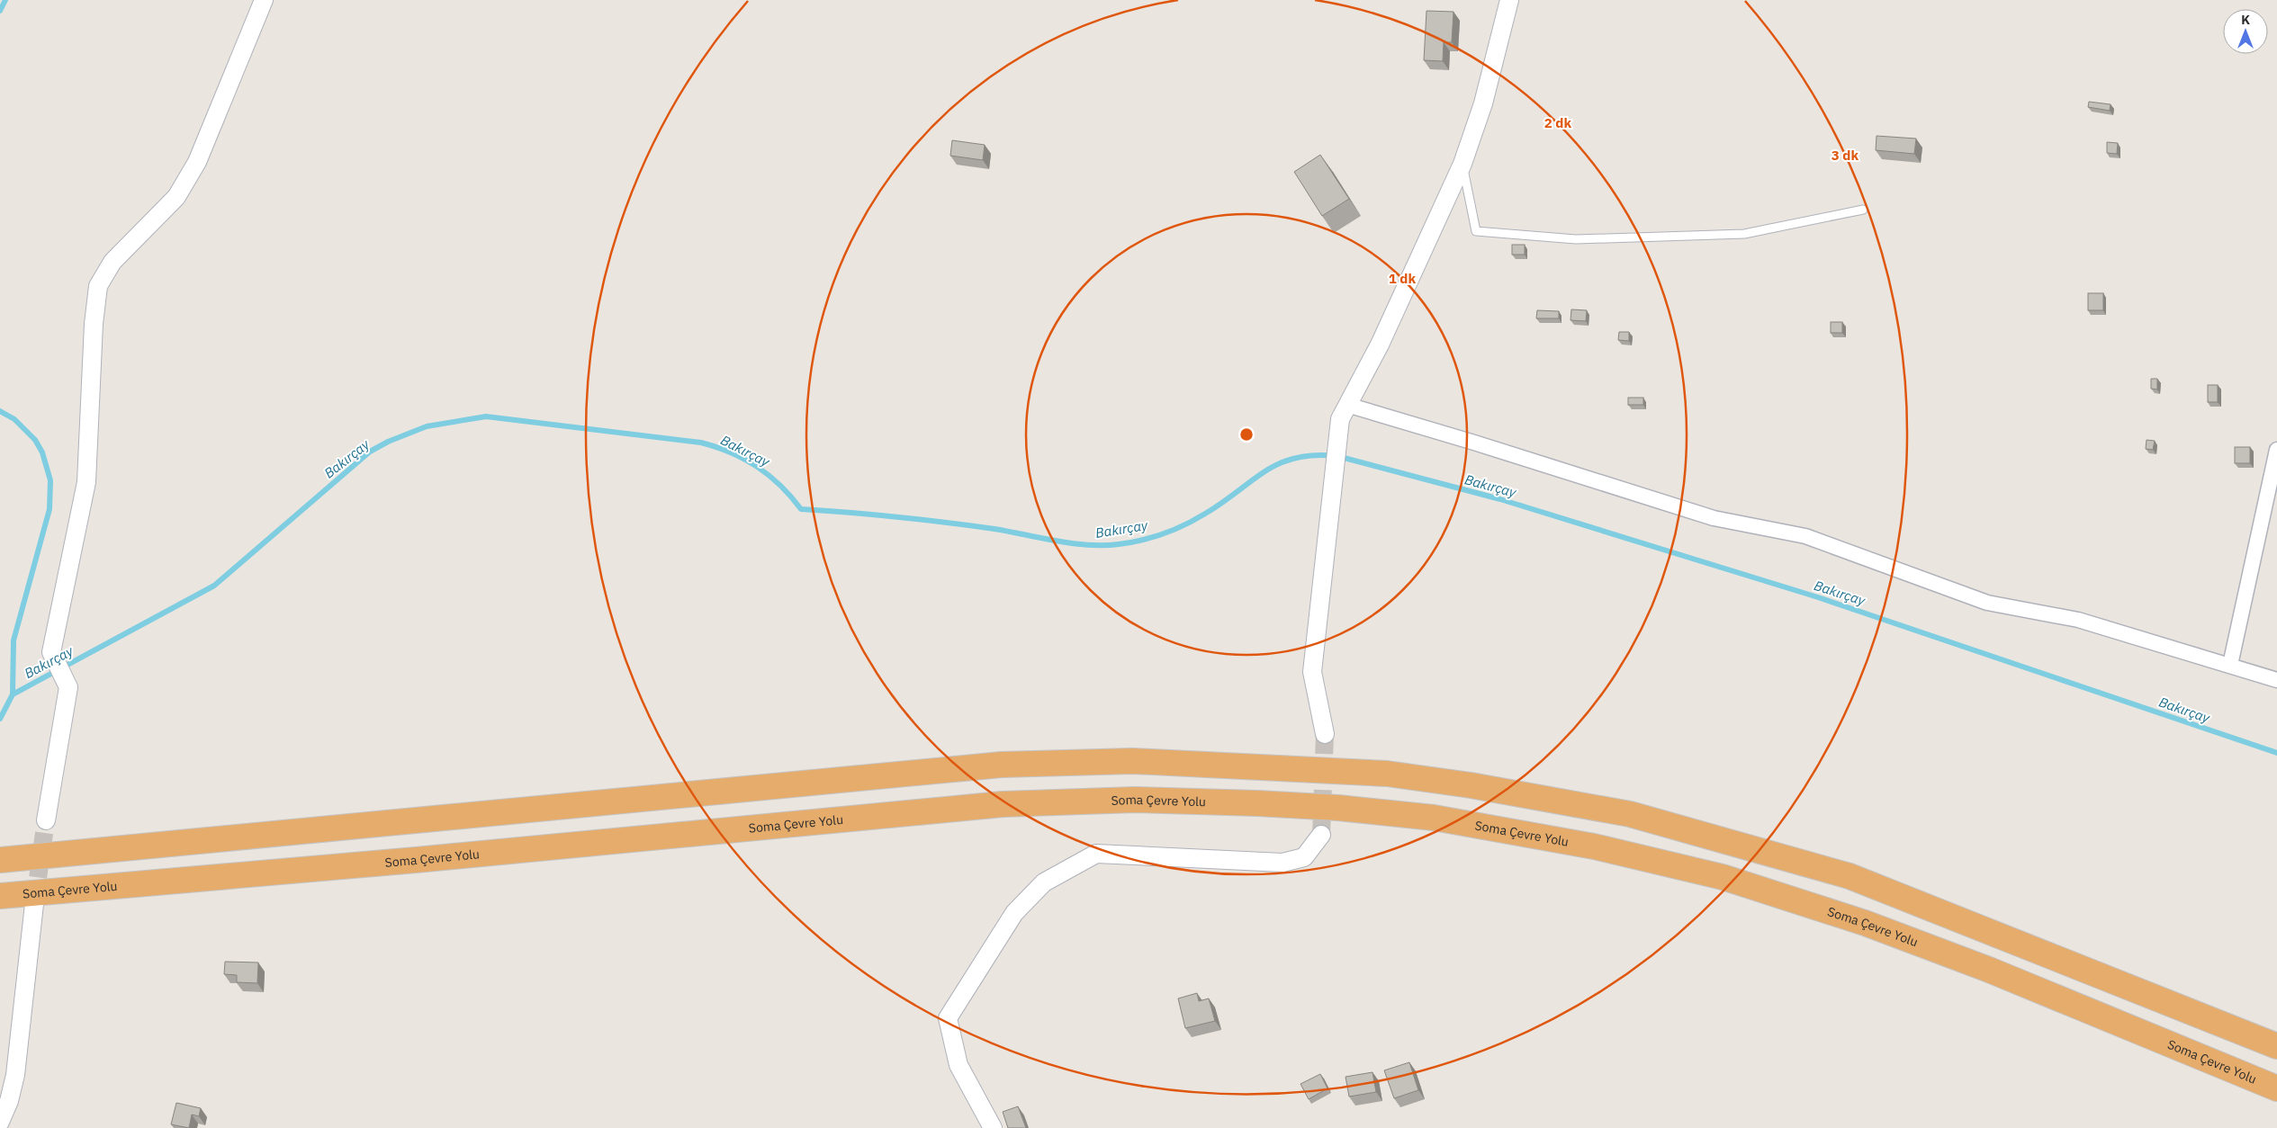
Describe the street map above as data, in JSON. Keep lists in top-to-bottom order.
{
  "streets": {
    "highway": ["Soma Çevre Yolu"]
  },
  "water": ["Bakırçay"],
  "north": "top",
  "rings": ["2 dk", "3 dk", "1 dk"]
}
